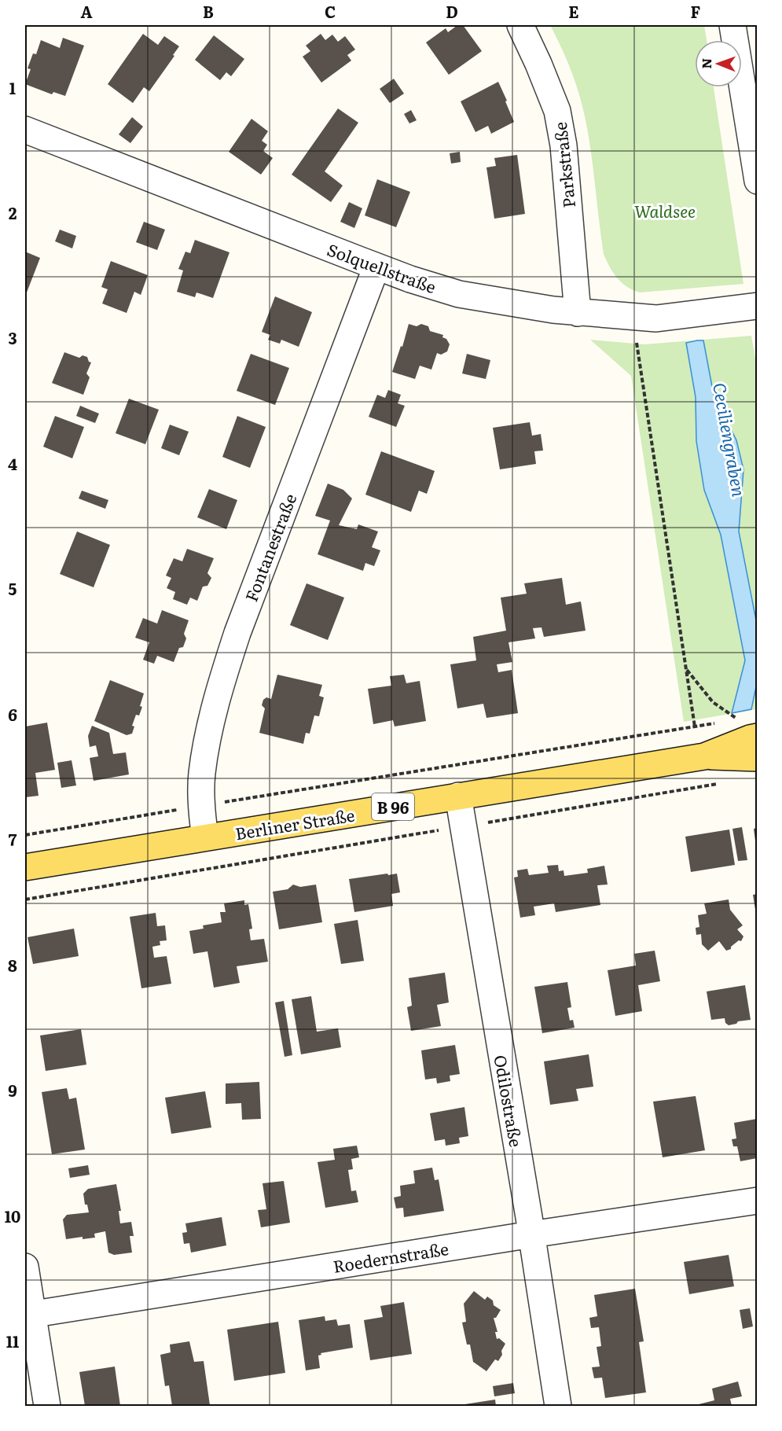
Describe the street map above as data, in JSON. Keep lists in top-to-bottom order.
{
  "streets": {
    "main road": ["B 96", "Berliner Straße"],
    "street": [
      "Parkstraße",
      "Solquellstraße",
      "Fontanestraße",
      "Odilostraße",
      "Roedernstraße"
    ]
  },
  "crossings": [
    ["Parkstraße", "Solquellstraße"],
    ["Solquellstraße", "Fontanestraße"],
    ["Fontanestraße", "Berliner Straße"],
    ["Berliner Straße", "Odilostraße"],
    ["Odilostraße", "Roedernstraße"]
  ],
  "water": ["Ceciliengraben"],
  "parks": ["Waldsee"],
  "north": "left",
  "grid": {
    "columns": [
      "A",
      "B",
      "C",
      "D",
      "E",
      "F"
    ],
    "rows": [
      "1",
      "2",
      "3",
      "4",
      "5",
      "6",
      "7",
      "8",
      "9",
      "10",
      "11"
    ]
  }
}
